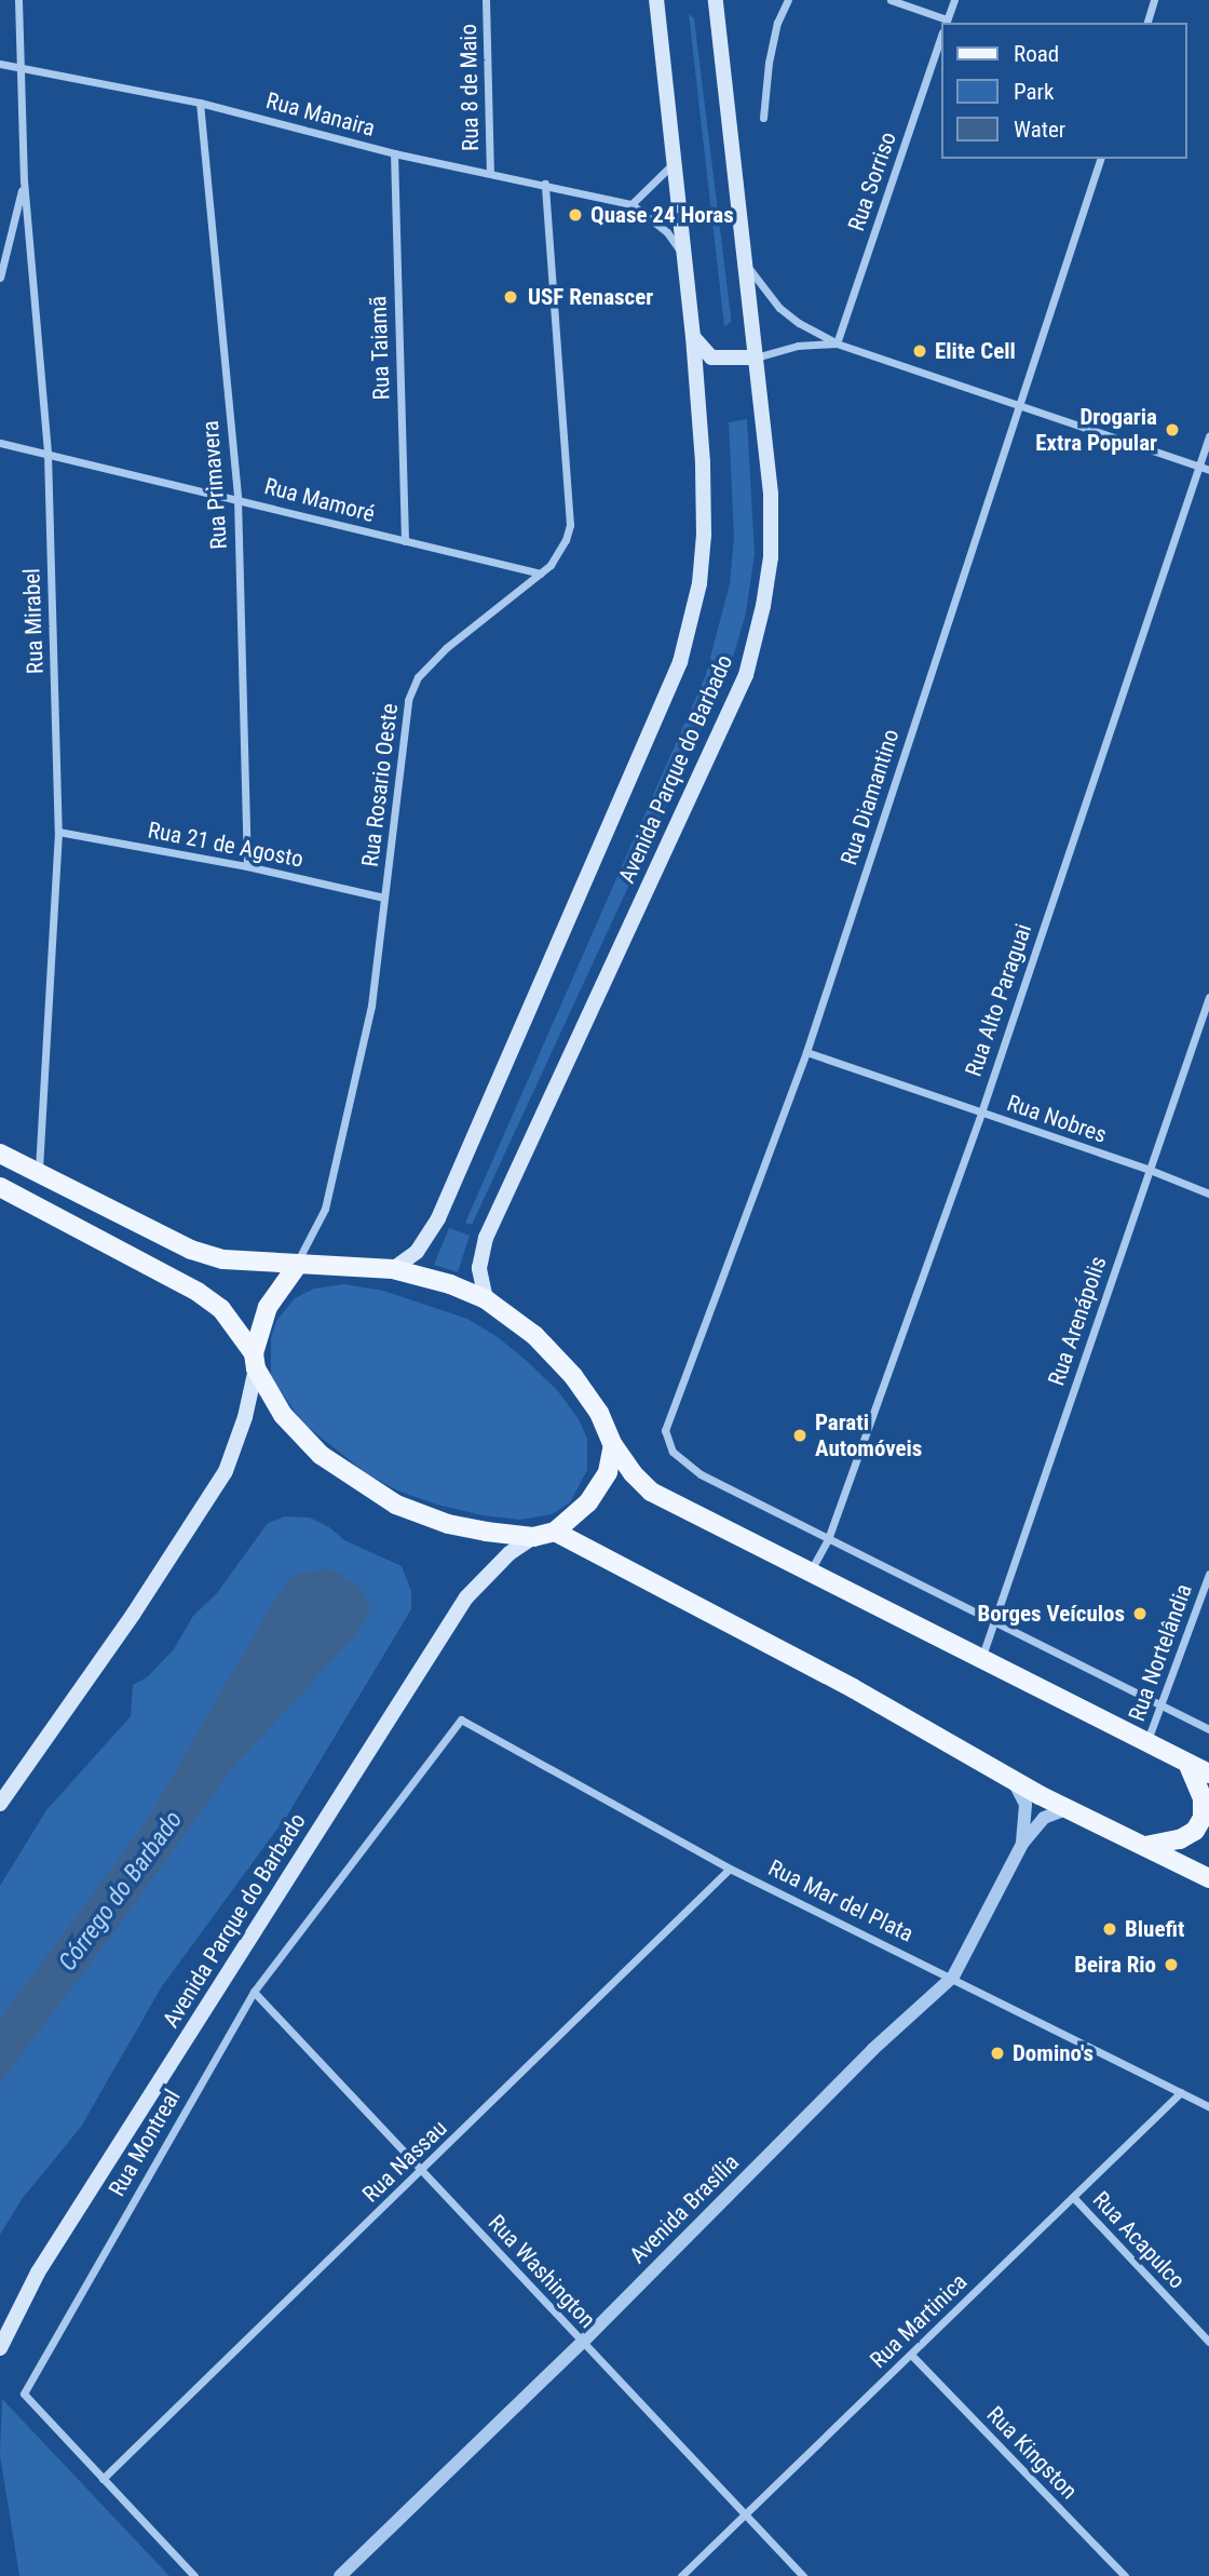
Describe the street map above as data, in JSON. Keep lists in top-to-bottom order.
{
  "streets": {
    "main road": ["Avenida Parque do Barbado"],
    "street": [
      "Rua 8 de Maio",
      "Rua Manaira",
      "Rua Sorriso",
      "Rua Taiamã",
      "Rua Primavera",
      "Rua Mamoré",
      "Rua Mirabel",
      "Rua Rosario Oeste",
      "Rua Diamantino",
      "Rua 21 de Agosto",
      "Rua Alto Paraguai",
      "Rua Nobres",
      "Rua Arenápolis",
      "Rua Nortelândia",
      "Rua Mar del Plata",
      "Rua Montreal",
      "Rua Nassau",
      "Avenida Brasília",
      "Rua Acapulco",
      "Rua Washington",
      "Rua Martinica",
      "Rua Kingston"
    ]
  },
  "crossings": [
    ["Rua 8 de Maio", "Rua Manaira"],
    ["Rua Manaira", "Rua Taiamã"],
    ["Rua Manaira", "Rua Primavera"],
    ["Rua Manaira", "Rua Mirabel"],
    ["Rua Manaira", "Avenida Parque do Barbado"],
    ["Rua Manaira", "Rua Rosario Oeste"],
    ["Rua Taiamã", "Rua Mamoré"],
    ["Rua Primavera", "Rua Mamoré"],
    ["Rua Primavera", "Rua 21 de Agosto"],
    ["Rua Mamoré", "Rua Mirabel"],
    ["Rua Mamoré", "Rua Rosario Oeste"],
    ["Rua Mirabel", "Rua 21 de Agosto"],
    ["Rua Rosario Oeste", "Rua 21 de Agosto"],
    ["Rua Diamantino", "Rua Alto Paraguai"],
    ["Rua Diamantino", "Rua Nobres"],
    ["Rua Alto Paraguai", "Rua Nobres"],
    ["Rua Nobres", "Rua Arenápolis"],
    ["Rua Mar del Plata", "Rua Montreal"],
    ["Rua Mar del Plata", "Rua Nassau"],
    ["Rua Mar del Plata", "Avenida Brasília"],
    ["Rua Mar del Plata", "Rua Martinica"],
    ["Rua Montreal", "Rua Nassau"],
    ["Rua Montreal", "Rua Washington"],
    ["Rua Nassau", "Rua Washington"],
    ["Avenida Brasília", "Rua Washington"],
    ["Rua Acapulco", "Rua Martinica"],
    ["Rua Washington", "Rua Martinica"],
    ["Rua Martinica", "Rua Kingston"]
  ],
  "water": ["Córrego do Barbado"],
  "places": [
    "Quase 24 Horas",
    "USF Renascer",
    "Elite Cell",
    "Drogaria Extra Popular",
    "Parati Automóveis",
    "Borges Veículos",
    "Bluefit",
    "Beira Rio",
    "Domino's"
  ],
  "legend": ["Road", "Park", "Water"]
}
